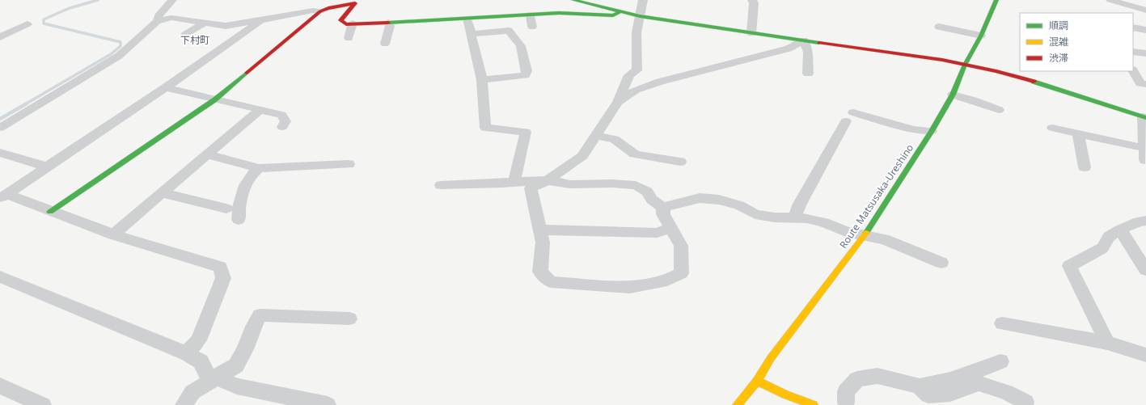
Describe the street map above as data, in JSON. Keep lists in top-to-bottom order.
{
  "streets": {
    "street": ["Route Matsusaka-Ureshino"]
  },
  "districts": ["下村町"],
  "legend": ["順調", "混雑", "渋滞"]
}
